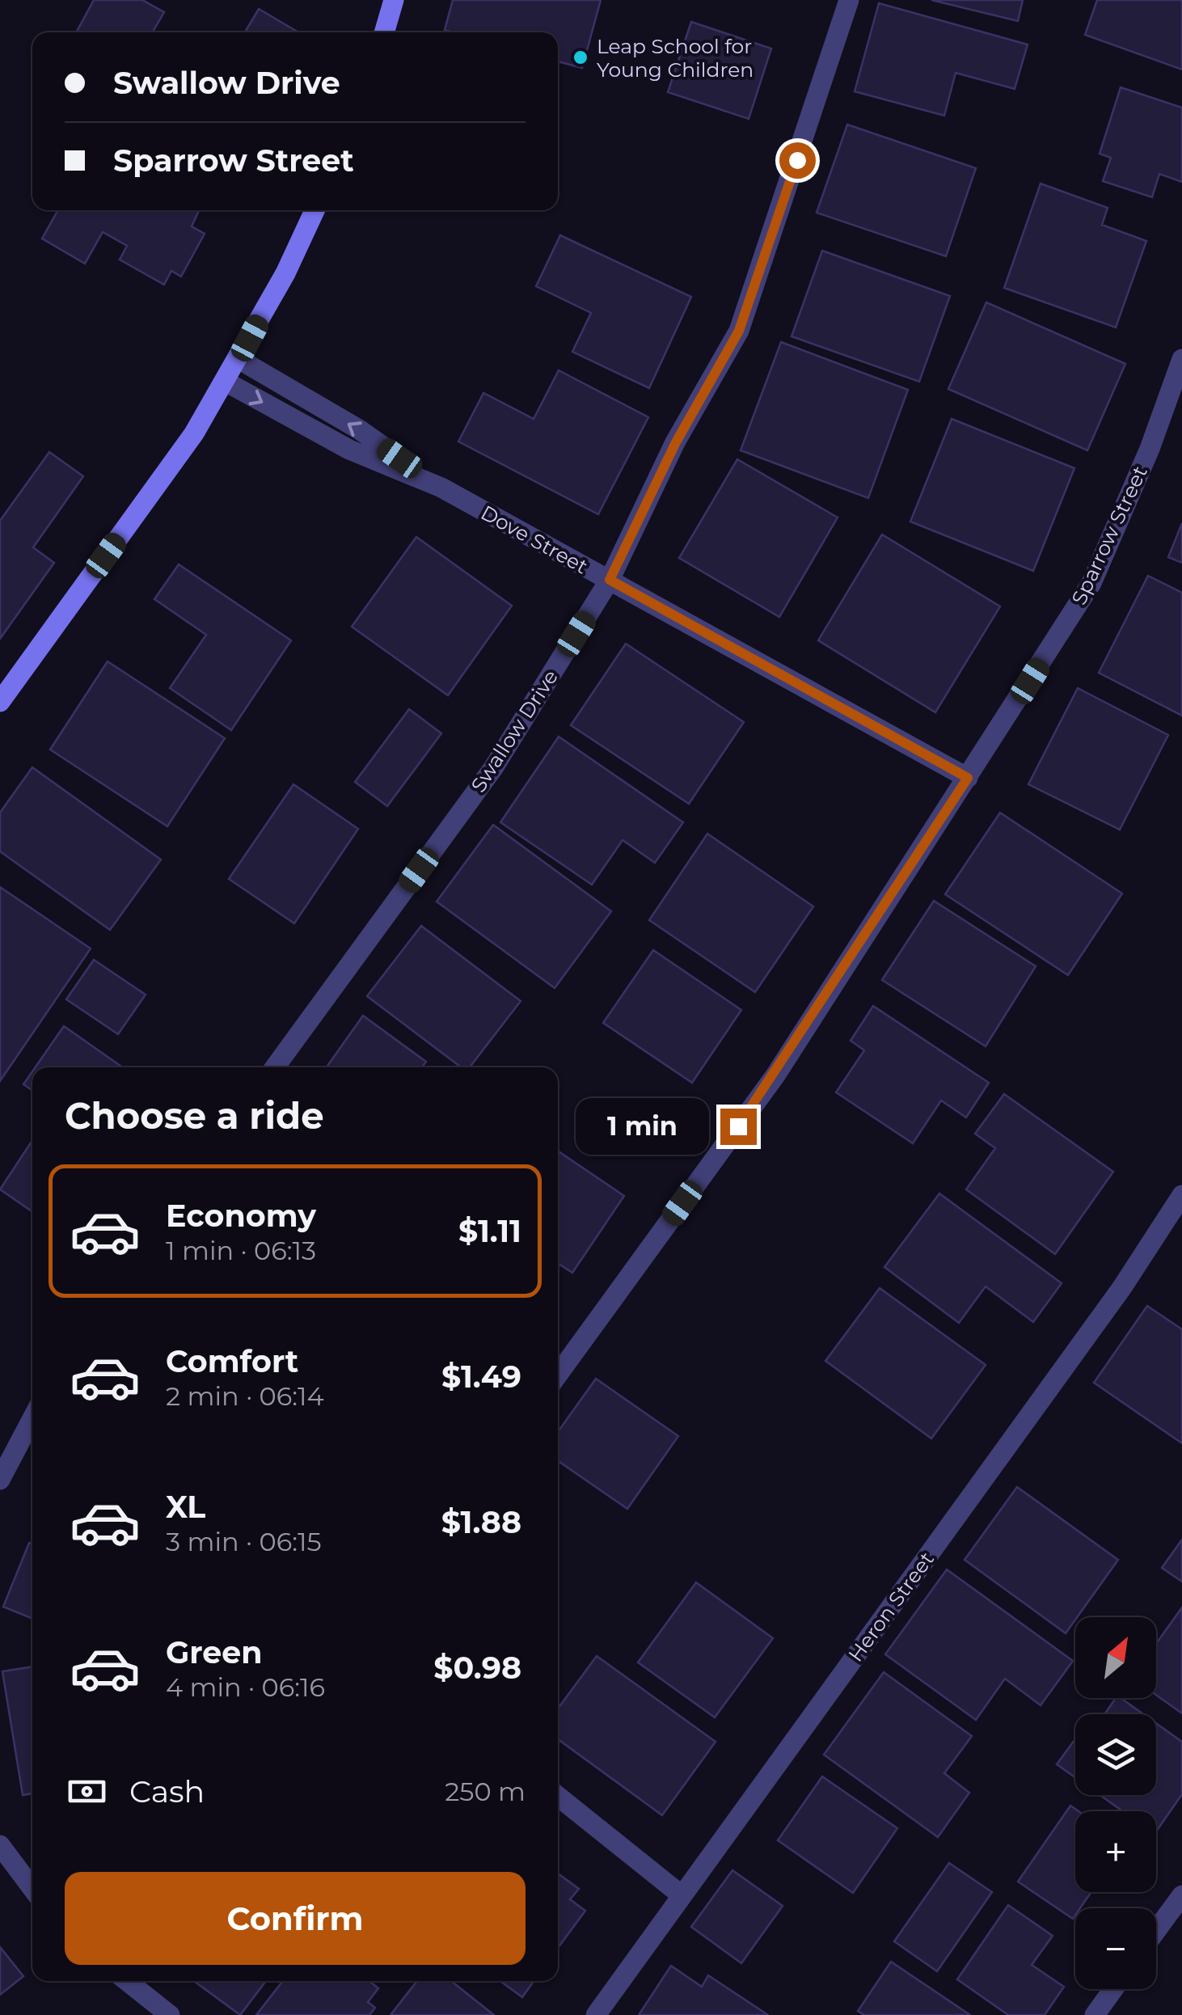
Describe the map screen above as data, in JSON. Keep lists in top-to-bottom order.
{
  "streets": {
    "street": [
      "Sparrow Street",
      "Dove Street",
      "Swallow Drive",
      "Heron Street"
    ]
  },
  "crossings": [
    ["Sparrow Street", "Dove Street"],
    ["Dove Street", "Swallow Drive"]
  ],
  "places": ["Leap School for Young Children"],
  "north": "top right",
  "page": {
    "banner": ["Swallow Drive", "Sparrow Street"],
    "heading": "Choose a ride",
    "bubble": "1 min",
    "list": [
      {
        "name": "Economy",
        "note": "1 min · 06:13",
        "value": "$1.11"
      },
      {
        "name": "Comfort",
        "note": "2 min · 06:14",
        "value": "$1.49"
      },
      {
        "name": "XL",
        "note": "3 min · 06:15",
        "value": "$1.88"
      },
      {
        "name": "Green",
        "note": "4 min · 06:16",
        "value": "$0.98"
      }
    ],
    "map_buttons": ["+", "−"],
    "pay": ["Cash", "250 m"],
    "buttons": "Confirm"
  }
}
